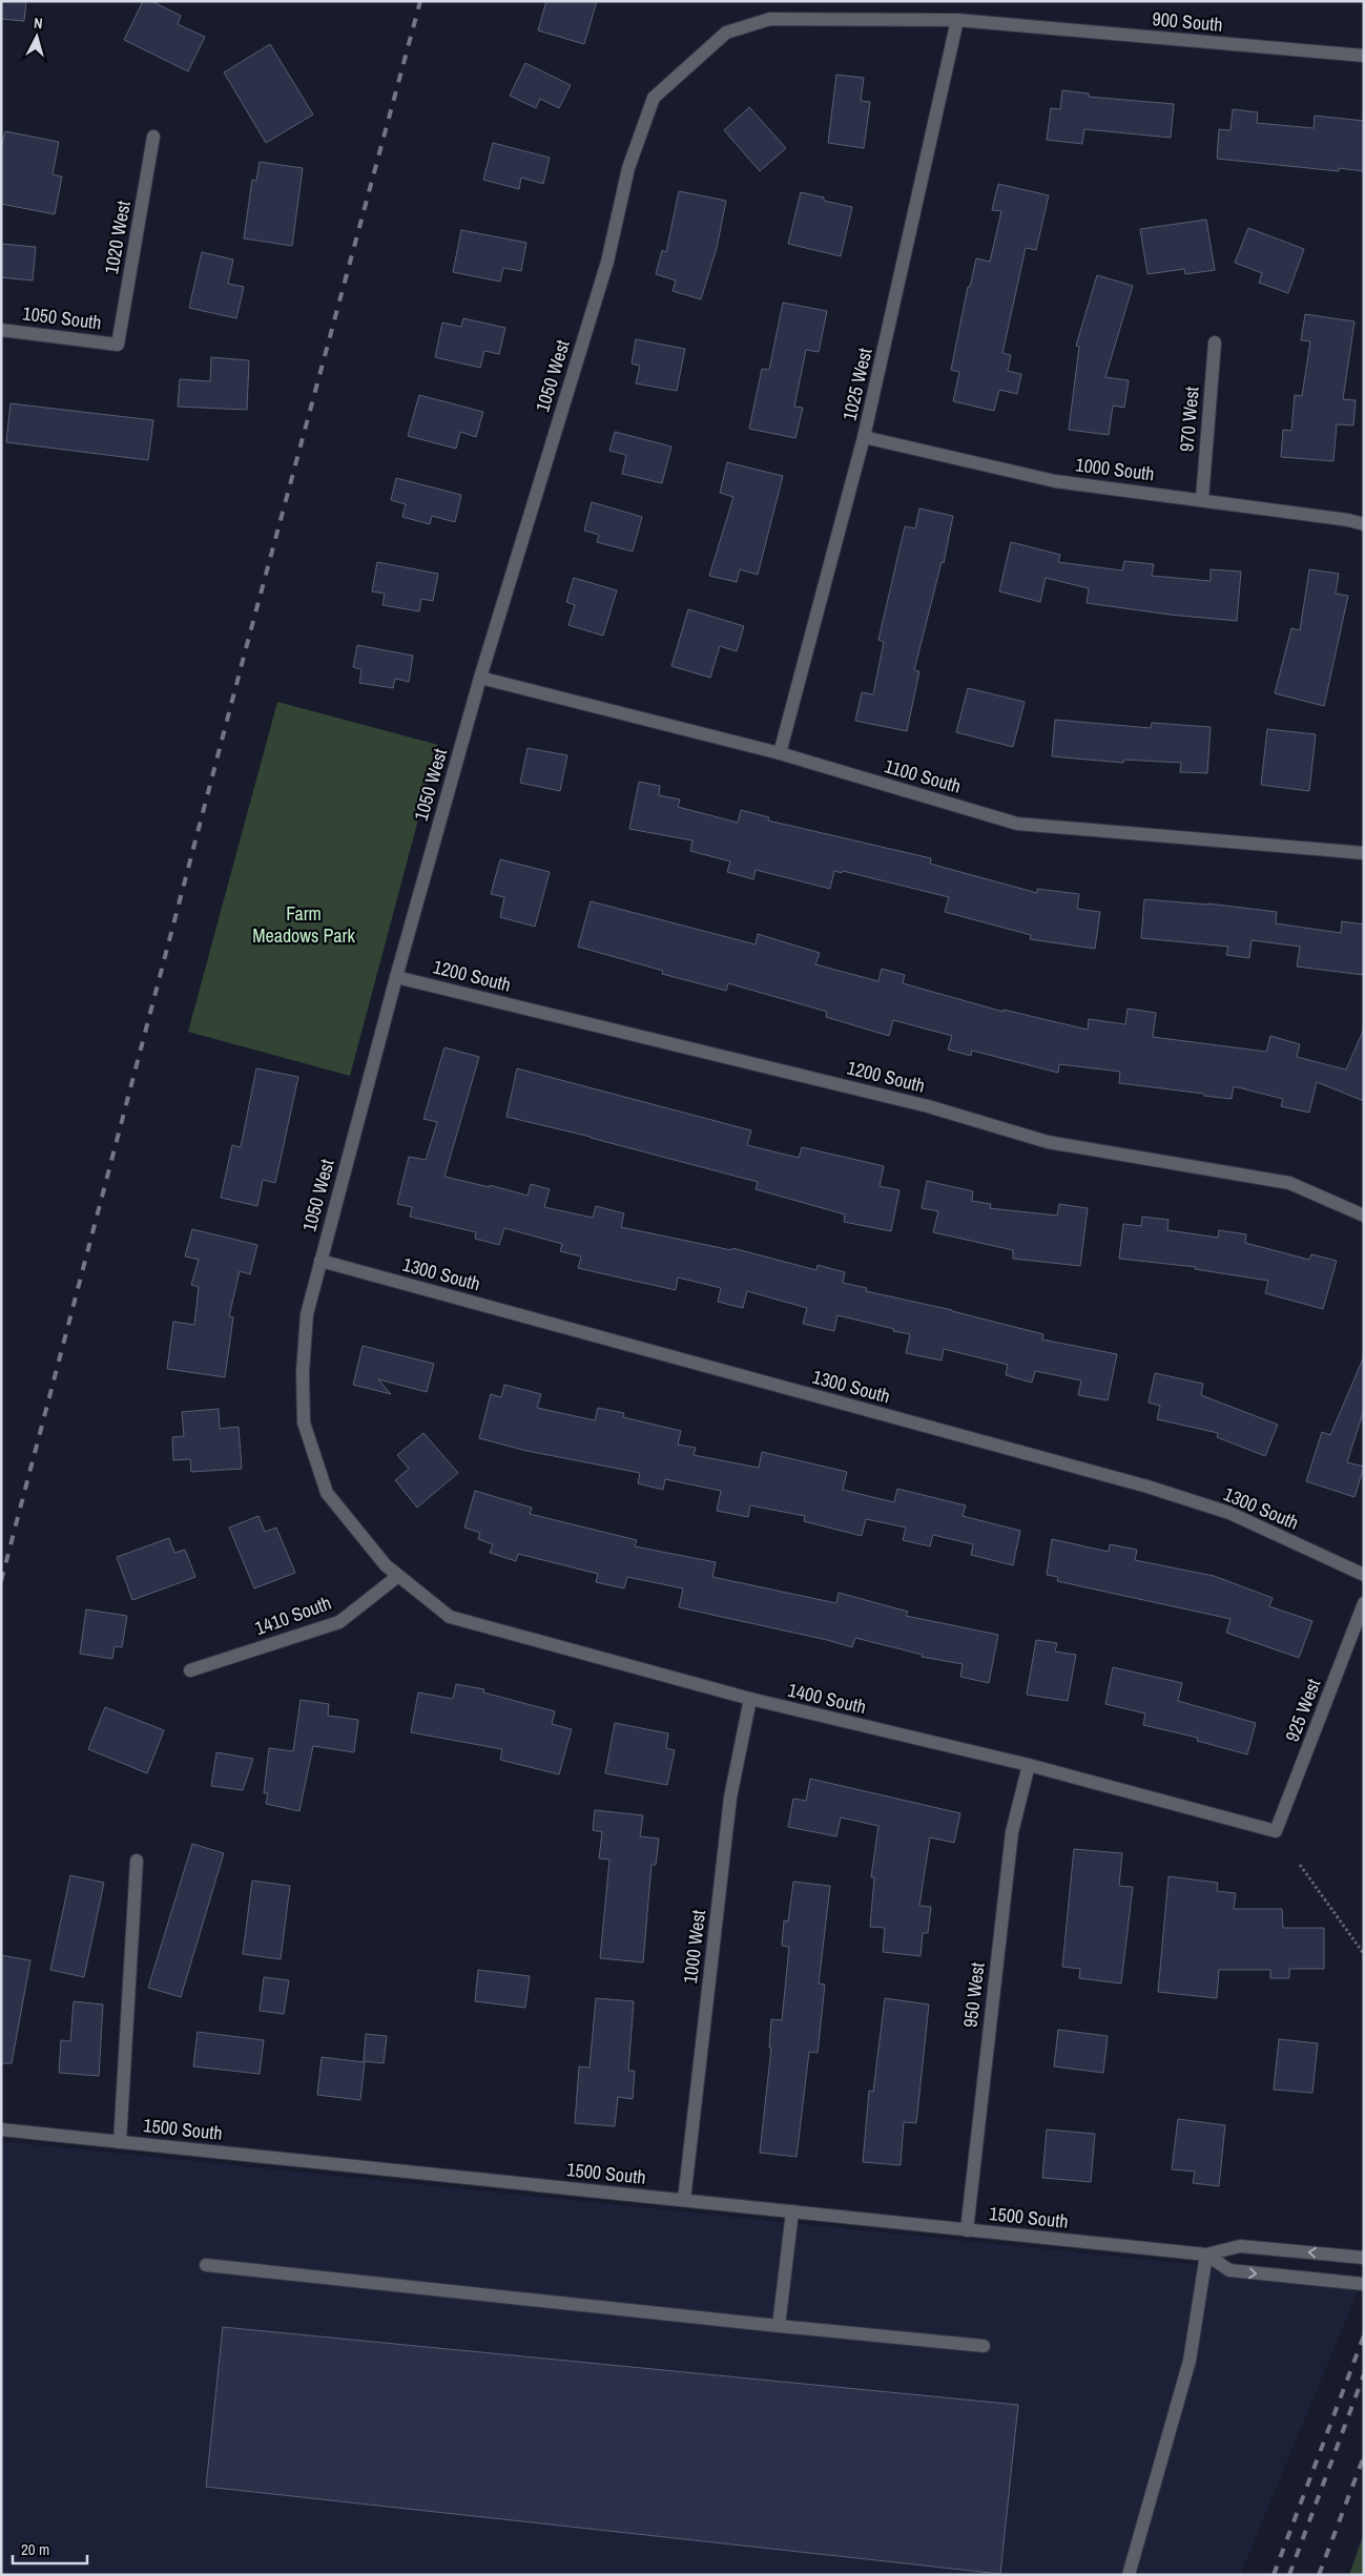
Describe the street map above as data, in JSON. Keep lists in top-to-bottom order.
{
  "streets": {
    "street": [
      "900 South",
      "1020 West",
      "1050 South",
      "1050 West",
      "1025 West",
      "970 West",
      "1000 South",
      "1100 South",
      "1200 South",
      "1300 South",
      "1410 South",
      "1400 South",
      "925 West",
      "1000 West",
      "950 West",
      "1500 South"
    ]
  },
  "crossings": [
    ["900 South", "1050 West"],
    ["900 South", "1025 West"],
    ["1020 West", "1050 South"],
    ["1050 West", "1100 South"],
    ["1050 West", "1200 South"],
    ["1050 West", "1300 South"],
    ["1050 West", "1400 South"],
    ["1025 West", "1000 South"],
    ["1025 West", "1100 South"],
    ["970 West", "1000 South"],
    ["1410 South", "1400 South"],
    ["1400 South", "925 West"],
    ["1400 South", "1000 West"],
    ["1400 South", "950 West"],
    ["1000 West", "1500 South"],
    ["950 West", "1500 South"]
  ],
  "parks": ["Farm Meadows Park"],
  "scale_bar": "20 m",
  "north": "top"
}
